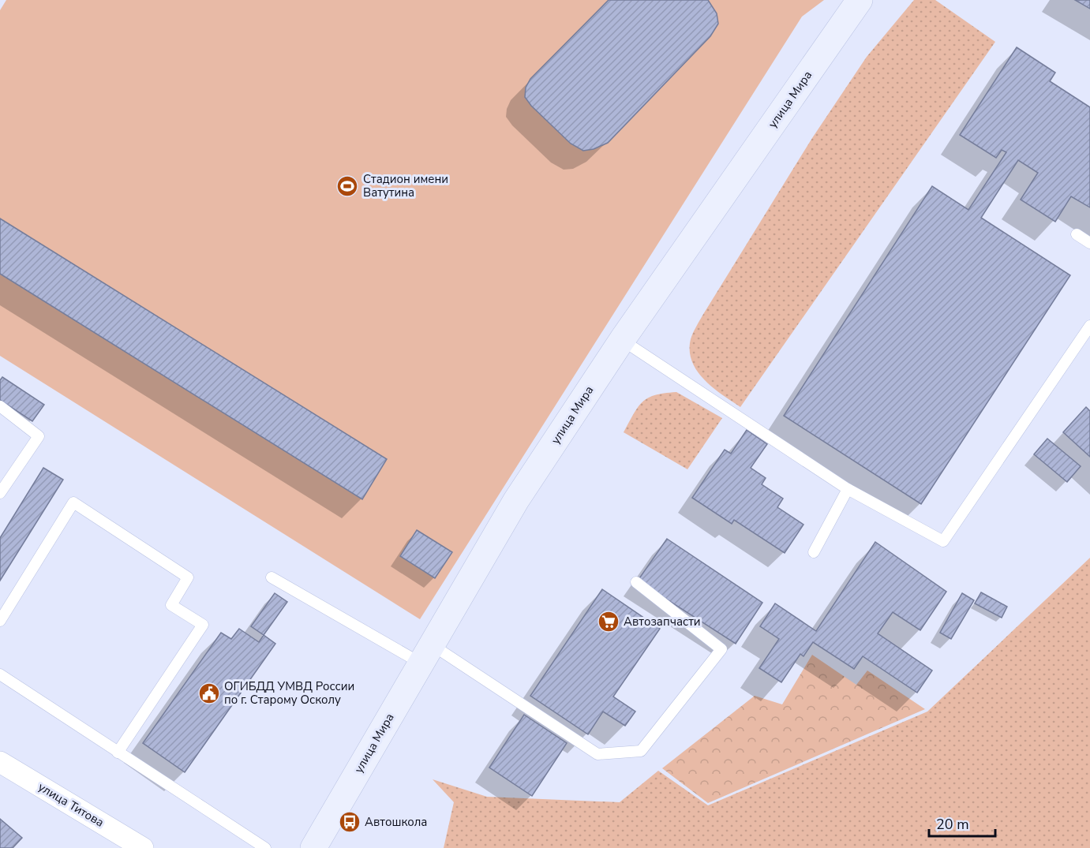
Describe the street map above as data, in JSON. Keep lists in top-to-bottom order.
{
  "streets": {
    "main road": ["улица Мира"],
    "street": ["улица Титова"]
  },
  "places": {
    "sports": ["Стадион имени Ватутина"],
    "supermarket": ["Автозапчасти"],
    "public building": ["ОГИБДД УМВД России по г. Старому Осколу"],
    "bus stop": ["Автошкола"]
  },
  "scale_bar": "20 m"
}
